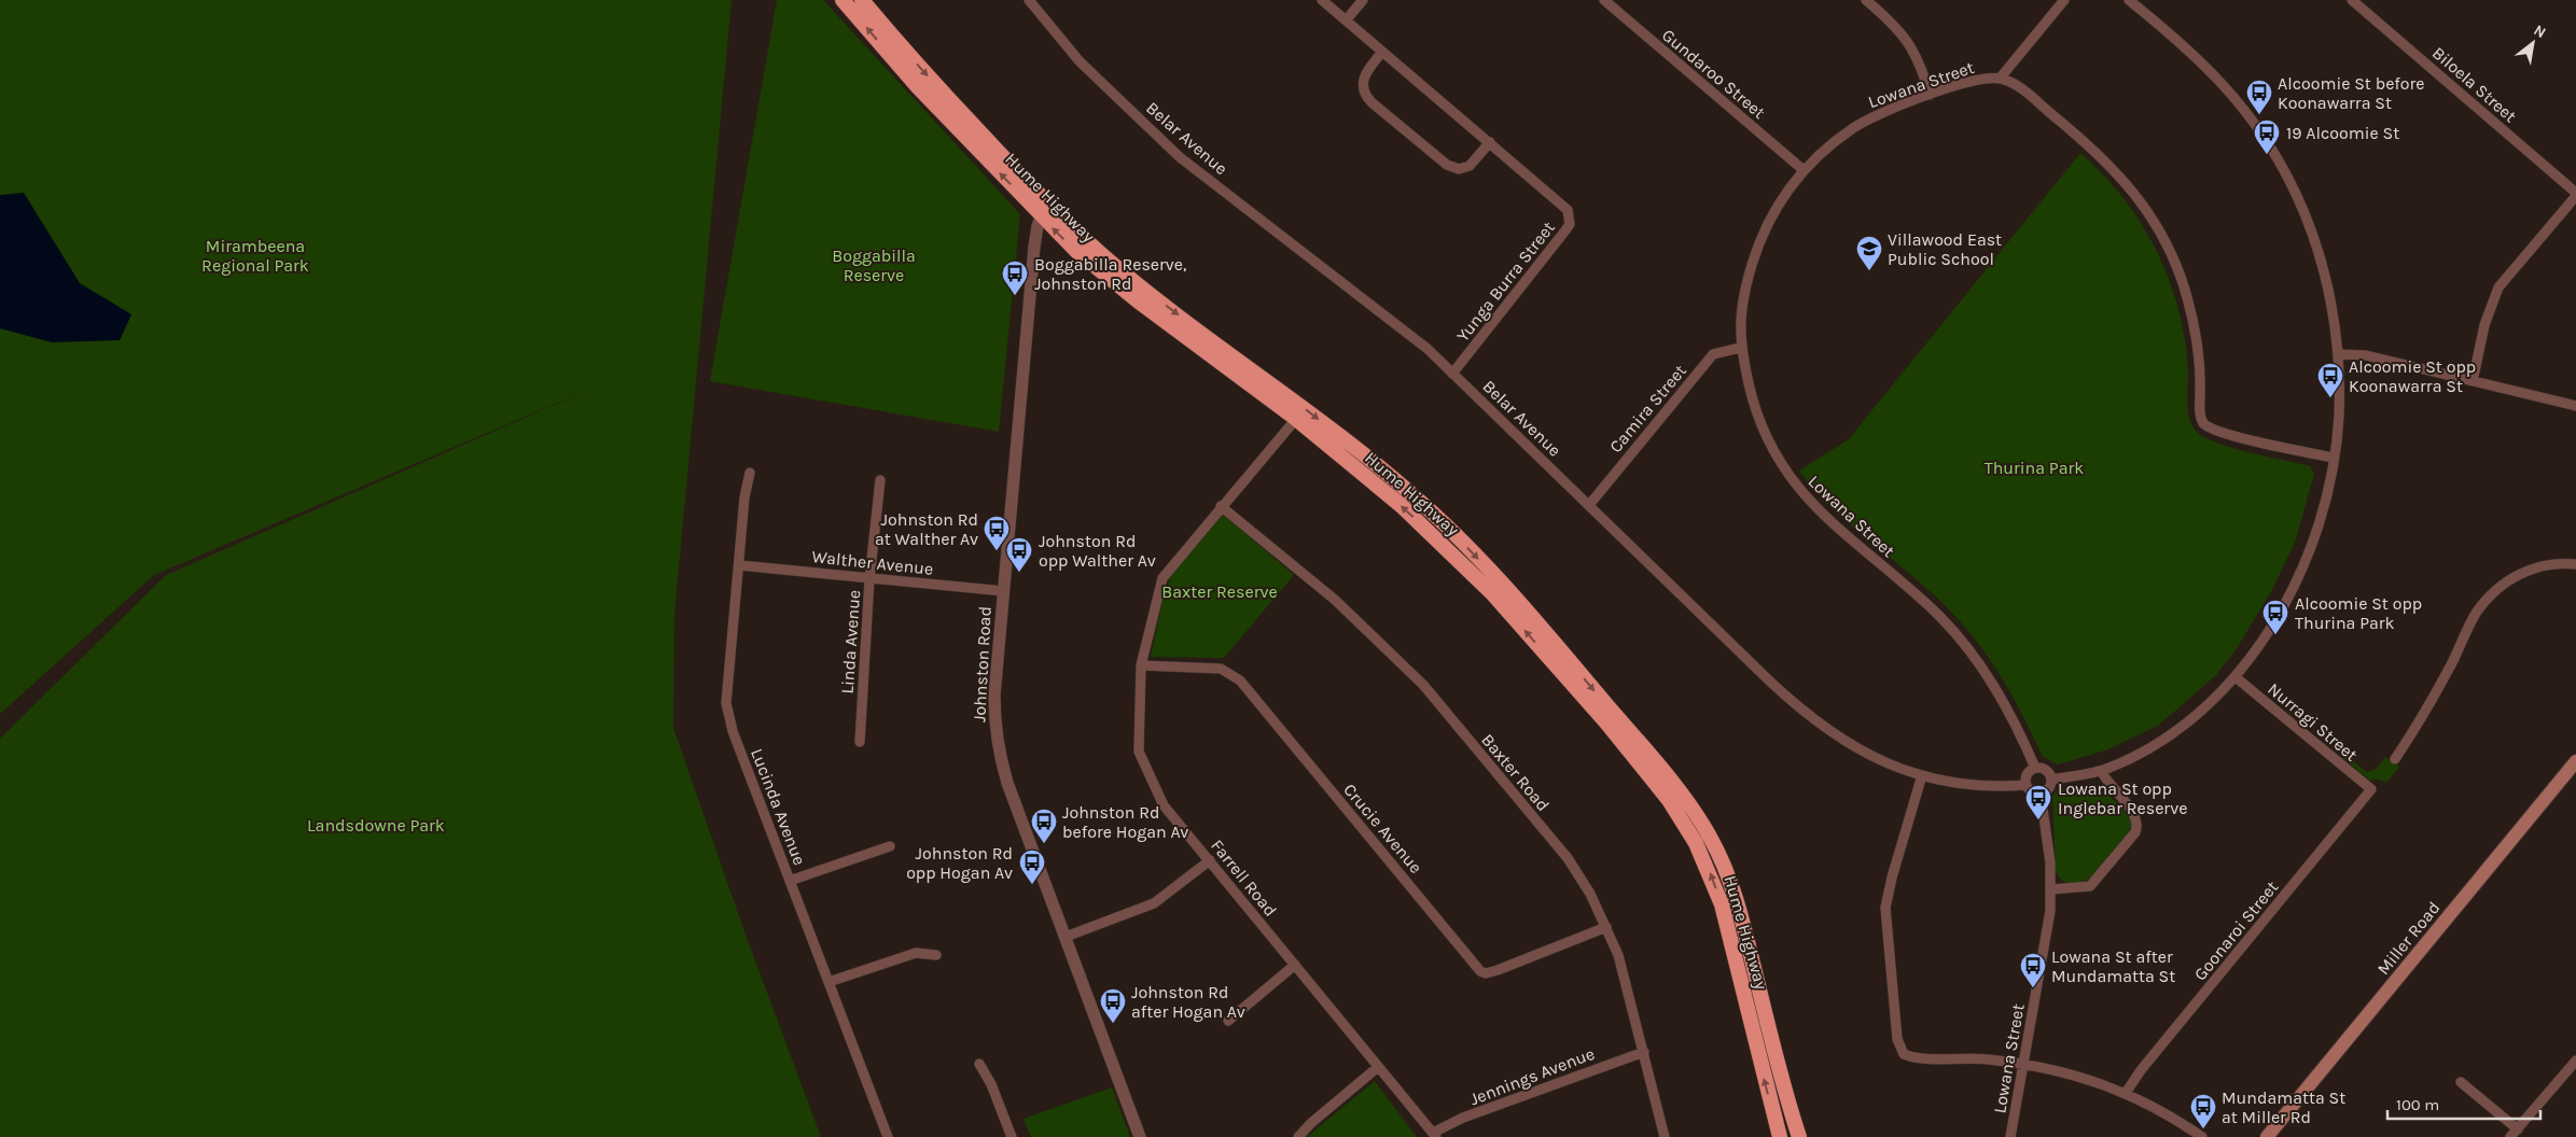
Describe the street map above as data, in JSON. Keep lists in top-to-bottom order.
{
  "streets": {
    "highway": ["Hume Highway"],
    "main road": ["Miller Road"],
    "street": [
      "Gundaroo Street",
      "Lowana Street",
      "Biloela Street",
      "Belar Avenue",
      "Yunga Burra Street",
      "Camira Street",
      "Walther Avenue",
      "Linda Avenue",
      "Johnston Road",
      "Nurragi Street",
      "Baxter Road",
      "Lucinda Avenue",
      "Crucie Avenue",
      "Farrell Road",
      "Goonaroi Street",
      "Jennings Avenue"
    ]
  },
  "crossings": [
    ["Gundaroo Street", "Lowana Street"],
    ["Lowana Street", "Belar Avenue"],
    ["Lowana Street", "Camira Street"],
    ["Belar Avenue", "Yunga Burra Street"],
    ["Belar Avenue", "Camira Street"],
    ["Hume Highway", "Johnston Road"],
    ["Hume Highway", "Farrell Road"],
    ["Walther Avenue", "Linda Avenue"],
    ["Walther Avenue", "Johnston Road"],
    ["Walther Avenue", "Lucinda Avenue"],
    ["Nurragi Street", "Goonaroi Street"],
    ["Baxter Road", "Crucie Avenue"],
    ["Baxter Road", "Farrell Road"],
    ["Baxter Road", "Jennings Avenue"],
    ["Crucie Avenue", "Farrell Road"],
    ["Farrell Road", "Jennings Avenue"]
  ],
  "parks": [
    "Mirambeena Regional Park",
    "Boggabilla Reserve",
    "Thurina Park",
    "Baxter Reserve",
    "Landsdowne Park"
  ],
  "places": {
    "bus stop": [
      "Alcoomie St before Koonawarra St",
      "19 Alcoomie St",
      "Boggabilla Reserve, Johnston Rd",
      "Alcoomie St opp Koonawarra St",
      "Johnston Rd at Walther Av",
      "Johnston Rd opp Walther Av",
      "Alcoomie St opp Thurina Park",
      "Lowana St opp Inglebar Reserve",
      "Johnston Rd before Hogan Av",
      "Johnston Rd opp Hogan Av",
      "Lowana St after Mundamatta St",
      "Johnston Rd after Hogan Av",
      "Mundamatta St at Miller Rd"
    ],
    "school or university": ["Villawood East Public School"]
  },
  "scale_bar": "100 m",
  "north": "top right"
}
